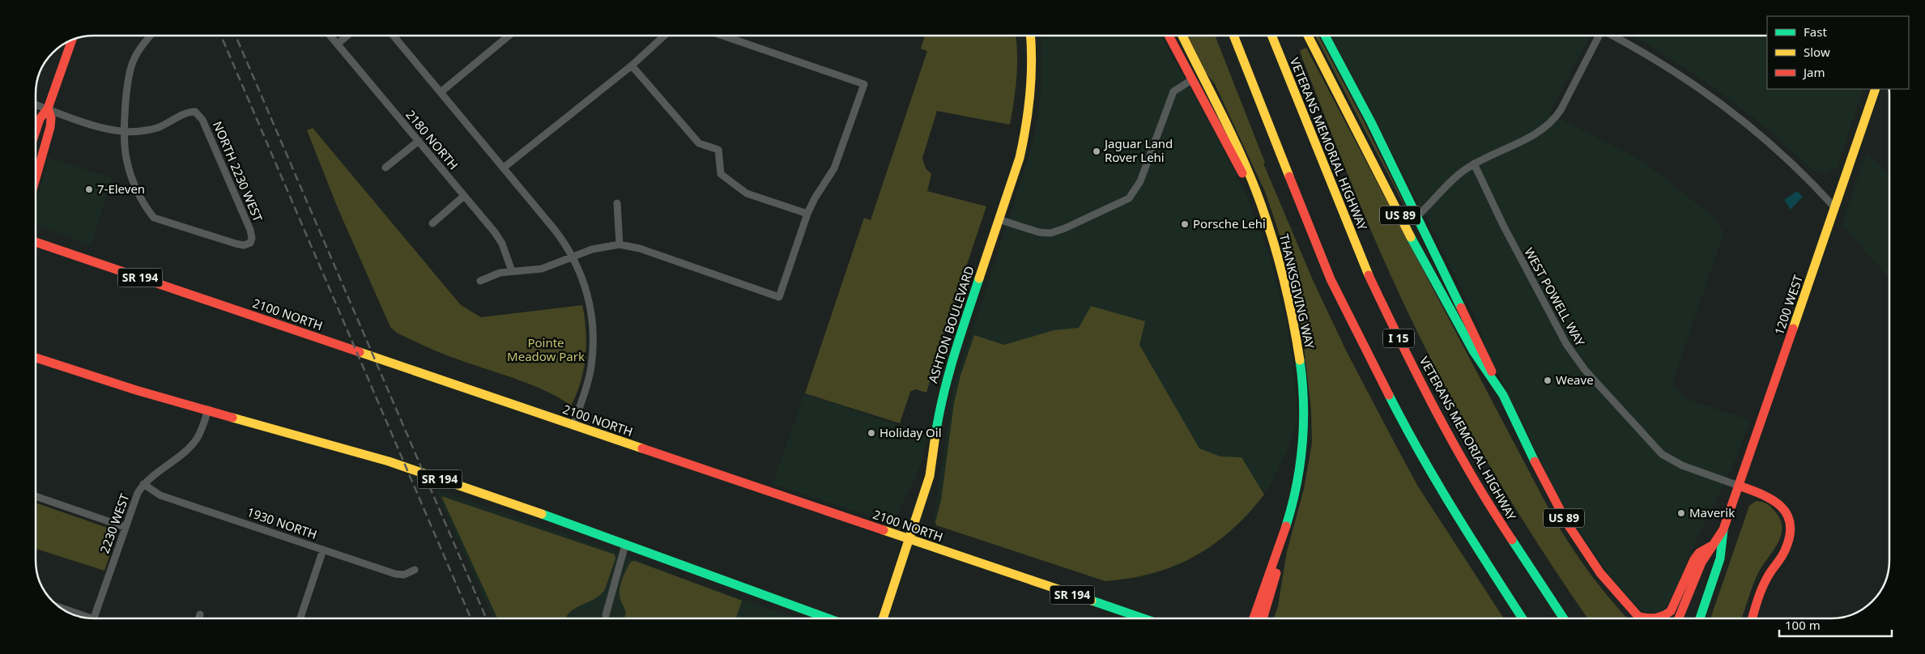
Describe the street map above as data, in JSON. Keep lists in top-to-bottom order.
{
  "streets": {
    "main road": [
      "VETERANS MEMORIAL HIGHWAY",
      "US 89",
      "SR 194",
      "THANKSGIVING WAY",
      "1200 WEST",
      "2100 NORTH",
      "ASHTON BOULEVARD",
      "I 15"
    ],
    "street": [
      "2180 NORTH",
      "NORTH 2230 WEST",
      "WEST POWELL WAY",
      "2230 WEST",
      "1930 NORTH"
    ]
  },
  "crossings": [
    ["SR 194", "2230 WEST"],
    ["WEST POWELL WAY", "1200 WEST"],
    ["2100 NORTH", "ASHTON BOULEVARD"],
    ["2230 WEST", "1930 NORTH"]
  ],
  "parks": ["Pointe Meadow Park"],
  "places": [
    "Jaguar Land Rover Lehi",
    "7-Eleven",
    "Porsche Lehi",
    "Weave",
    "Holiday Oil",
    "Maverik"
  ],
  "legend": ["Fast", "Slow", "Jam"],
  "scale_bar": "100 m"
}
